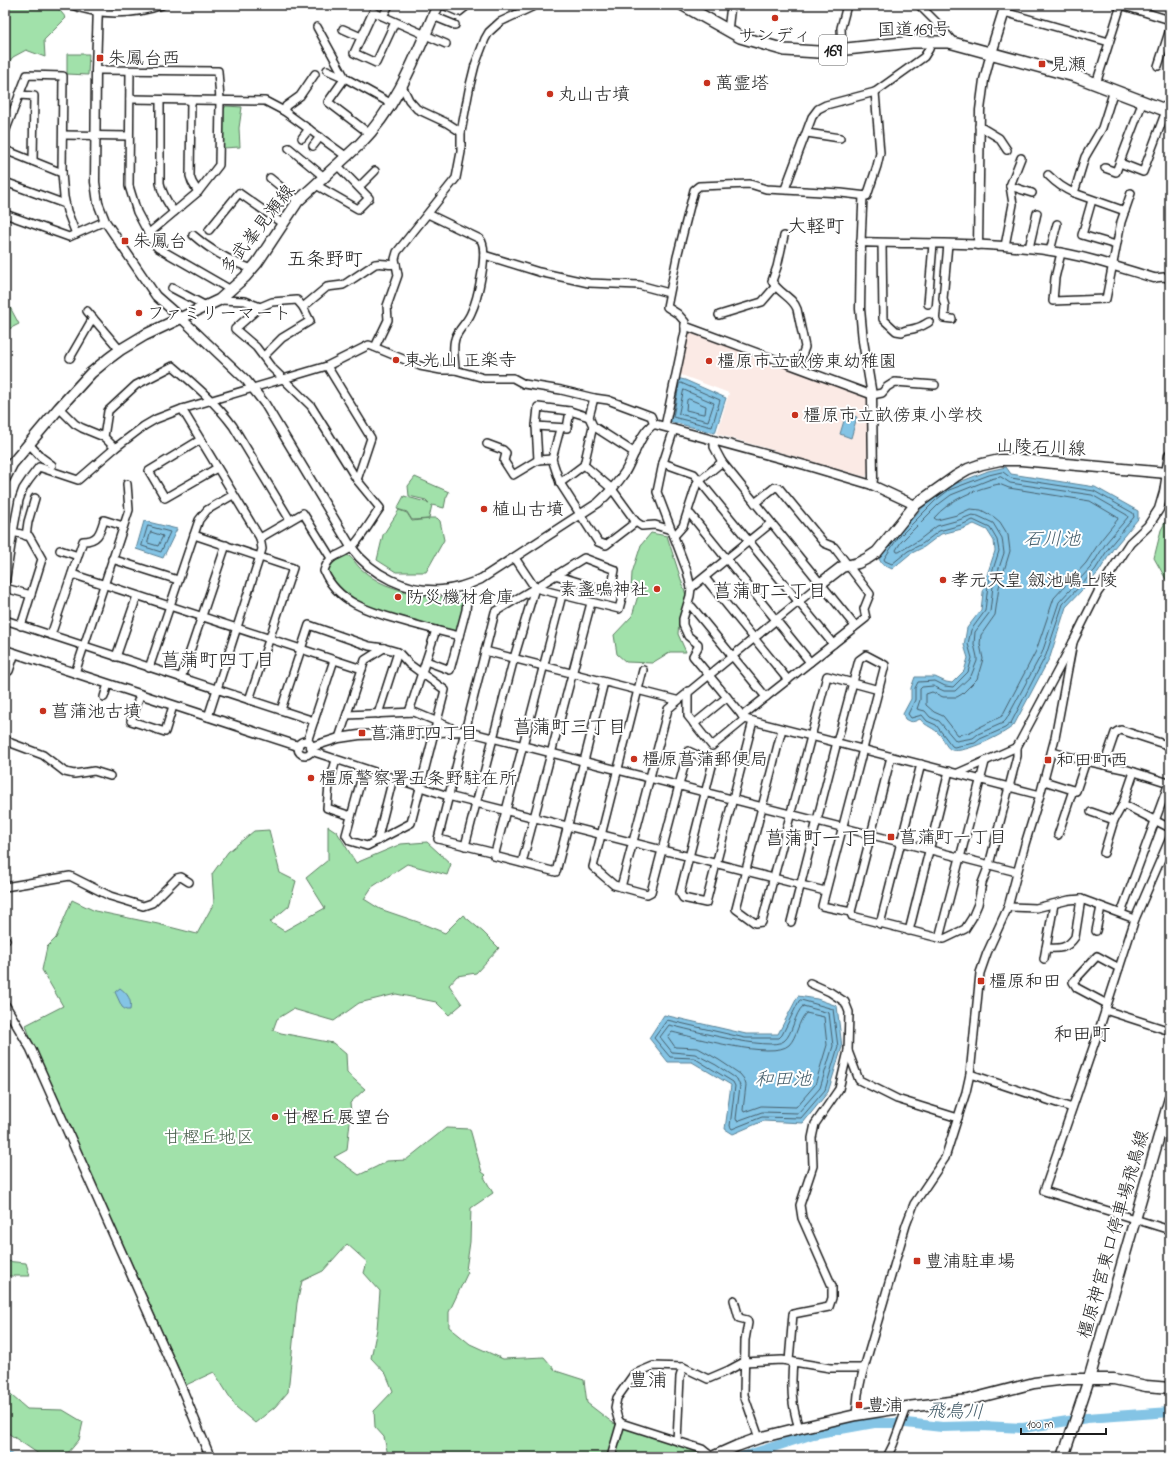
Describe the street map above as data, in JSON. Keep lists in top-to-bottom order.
{
  "streets": {
    "highway": ["国道169号", "169"],
    "main road": ["多武峯見瀬線", "山陵石川線", "橿原神宮東口停車場飛鳥線"]
  },
  "districts": [
    "大軽町",
    "五条野町",
    "菖蒲町二丁目",
    "菖蒲町四丁目",
    "菖蒲町三丁目",
    "菖蒲町一丁目",
    "和田町",
    "豊浦"
  ],
  "water": ["石川池", "和田池", "飛鳥川"],
  "parks": ["甘樫丘地区"],
  "places": {
    "other": [
      "サンディ",
      "萬霊塔",
      "丸山古墳",
      "ファミリーマート",
      "東光山 正楽寺",
      "橿原市立畝傍東幼稚園",
      "橿原市立畝傍東小学校",
      "植山古墳",
      "孝元天皇 劔池嶋上陵",
      "素盞嗚神社",
      "防災機材倉庫",
      "菖蒲池古墳",
      "橿原菖蒲郵便局",
      "橿原警察署五条野駐在所",
      "甘樫丘展望台"
    ],
    "transit": [
      "朱鳳台西",
      "見瀬",
      "朱鳳台",
      "菖蒲町四丁目",
      "和田町西",
      "菖蒲町一丁目",
      "橿原和田",
      "豊浦駐車場",
      "豊浦"
    ]
  },
  "scale_bar": "100 m"
}
